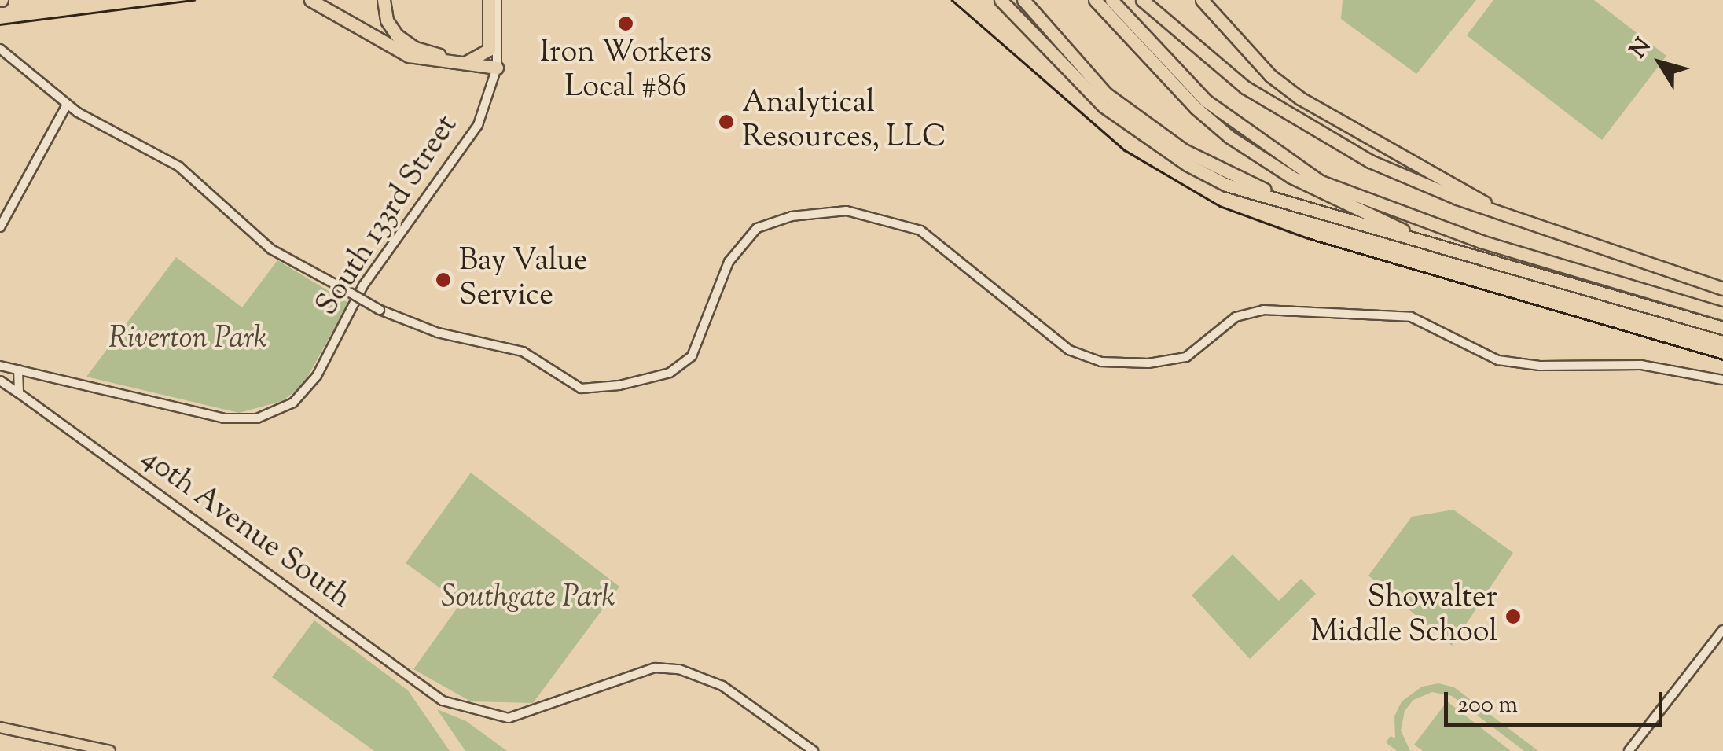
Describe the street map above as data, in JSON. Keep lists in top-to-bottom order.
{
  "streets": {
    "street": ["South 133rd Street", "40th Avenue South"]
  },
  "parks": ["Riverton Park", "Southgate Park"],
  "places": [
    "Iron Workers Local #86",
    "Analytical Resources, LLC",
    "Bay Value Service",
    "Showalter Middle School"
  ],
  "scale_bar": "200 m",
  "north": "top left"
}
